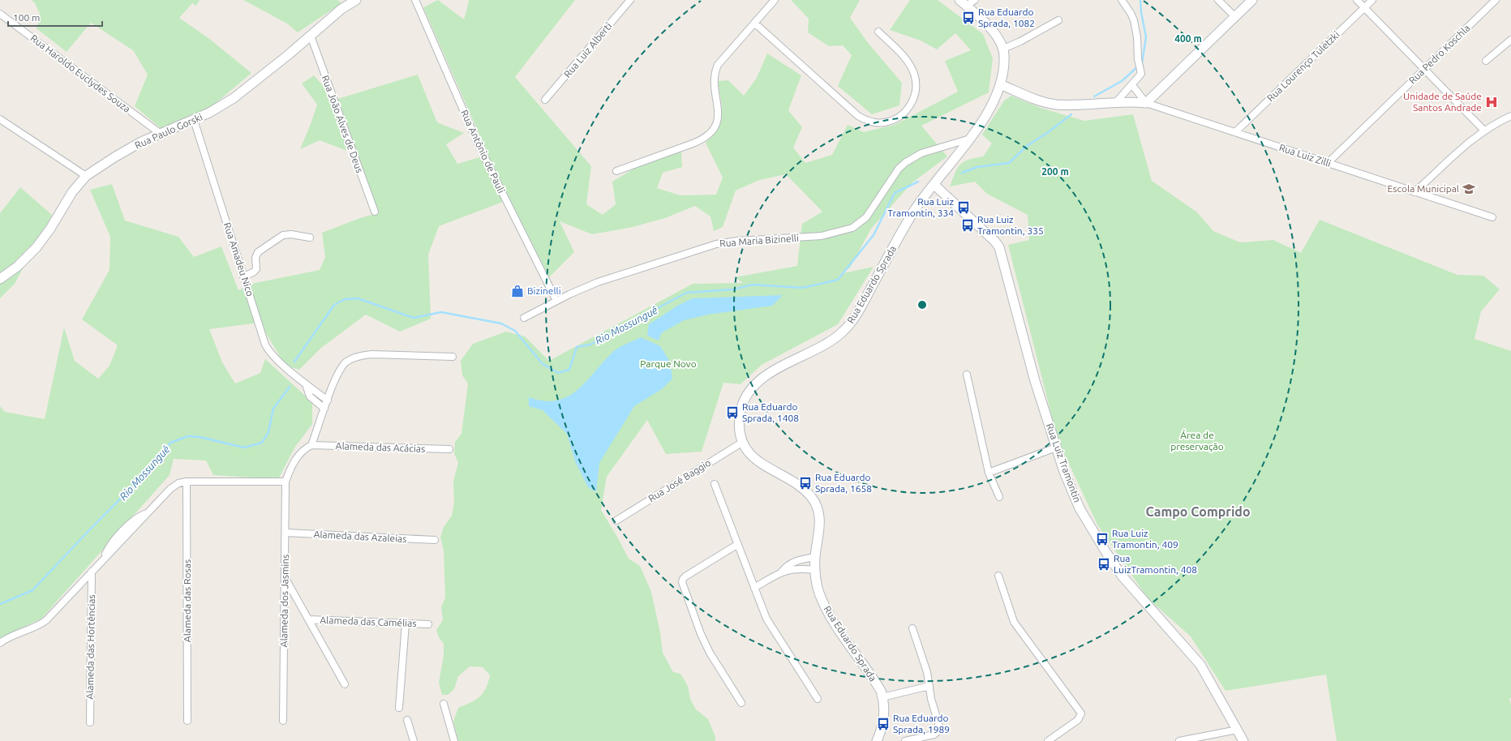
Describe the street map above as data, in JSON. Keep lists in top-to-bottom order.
{
  "streets": {
    "main road": [
      "Rua Paulo Gorski",
      "Rua Luiz Zilli",
      "Rua Eduardo Sprada",
      "Rua Luiz Tramontin"
    ],
    "street": [
      "Rua Luiz Alberti",
      "Rua Pedro Koschla",
      "Rua Lourenço Tuletzki",
      "Rua Haroldo Euclydes Souza",
      "Rua João Alves de Deus",
      "Rua Antônio de Pauli",
      "Rua Maria Bizinelli",
      "Rua Amadeu Nico",
      "Alameda das Acácias",
      "Rua José Baggio",
      "Alameda das Azaleias",
      "Alameda das Rosas",
      "Alameda dos Jasmins",
      "Alameda das Camélias",
      "Alameda das Hortências"
    ]
  },
  "crossings": [
    ["Rua Pedro Koschla", "Rua Luiz Zilli"],
    ["Rua Lourenço Tuletzki", "Rua Luiz Zilli"],
    ["Rua Haroldo Euclydes Souza", "Rua Paulo Gorski"],
    ["Rua João Alves de Deus", "Rua Paulo Gorski"],
    ["Rua Paulo Gorski", "Rua Amadeu Nico"],
    ["Rua Antônio de Pauli", "Rua Maria Bizinelli"],
    ["Rua Luiz Zilli", "Rua Eduardo Sprada"],
    ["Rua Maria Bizinelli", "Rua Eduardo Sprada"],
    ["Rua Eduardo Sprada", "Rua Luiz Tramontin"],
    ["Rua Eduardo Sprada", "Rua José Baggio"],
    ["Alameda das Azaleias", "Alameda dos Jasmins"]
  ],
  "districts": ["Campo Comprido"],
  "water": ["Rio Mossunguê"],
  "parks": ["Parque Novo", "Área de preservação"],
  "places": {
    "bus stop": [
      "Rua Eduardo Sprada, 1082",
      "Rua Luiz Tramontin, 334",
      "Rua Luiz Tramontin, 335",
      "Rua Eduardo Sprada, 1408",
      "Rua Eduardo Sprada, 1658",
      "Rua Luiz Tramontin, 409",
      "Rua LuizTramontin, 408",
      "Rua Eduardo Sprada, 1989"
    ],
    "hospital": ["Unidade de Saúde Santos Andrade"],
    "school or university": ["Escola Municipal"],
    "shop": ["Bizinelli"]
  },
  "scale_bar": "100 m",
  "rings": ["400 m", "200 m"]
}
